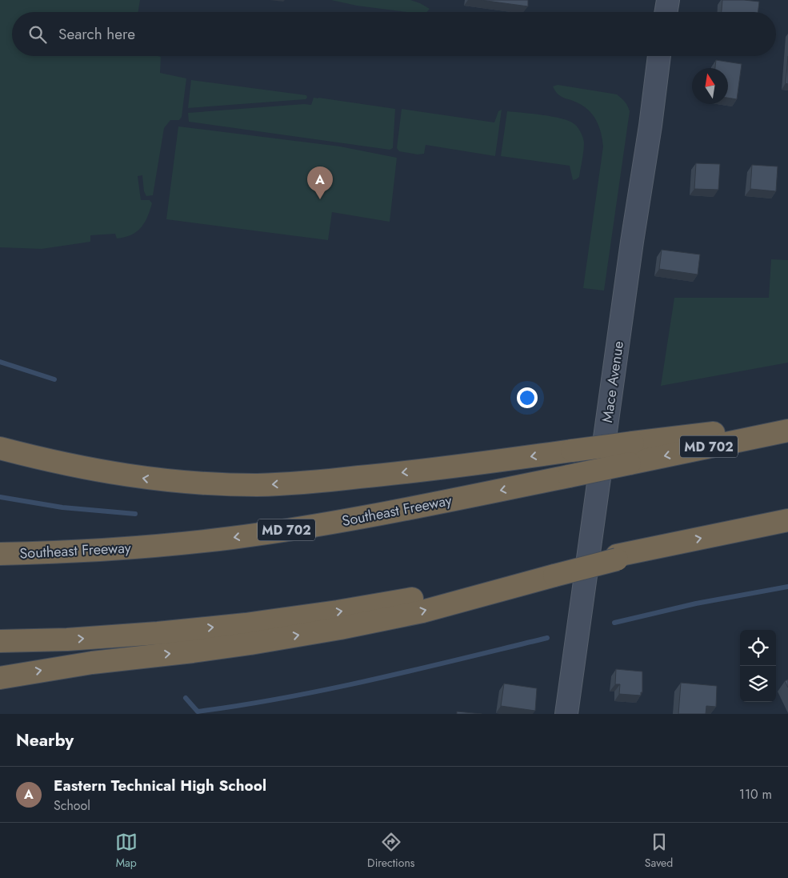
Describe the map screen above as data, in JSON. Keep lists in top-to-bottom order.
{
  "streets": {
    "highway": ["MD 702", "Southeast Freeway"],
    "main road": ["Mace Avenue"]
  },
  "north": "top",
  "page": {
    "search": "Search here",
    "pins": "A",
    "heading": "Nearby",
    "list": [
      {
        "mark": "A",
        "name": "Eastern Technical High School",
        "note": "School",
        "value": "110 m"
      }
    ],
    "nav": ["Map", "Directions", "Saved"]
  }
}
